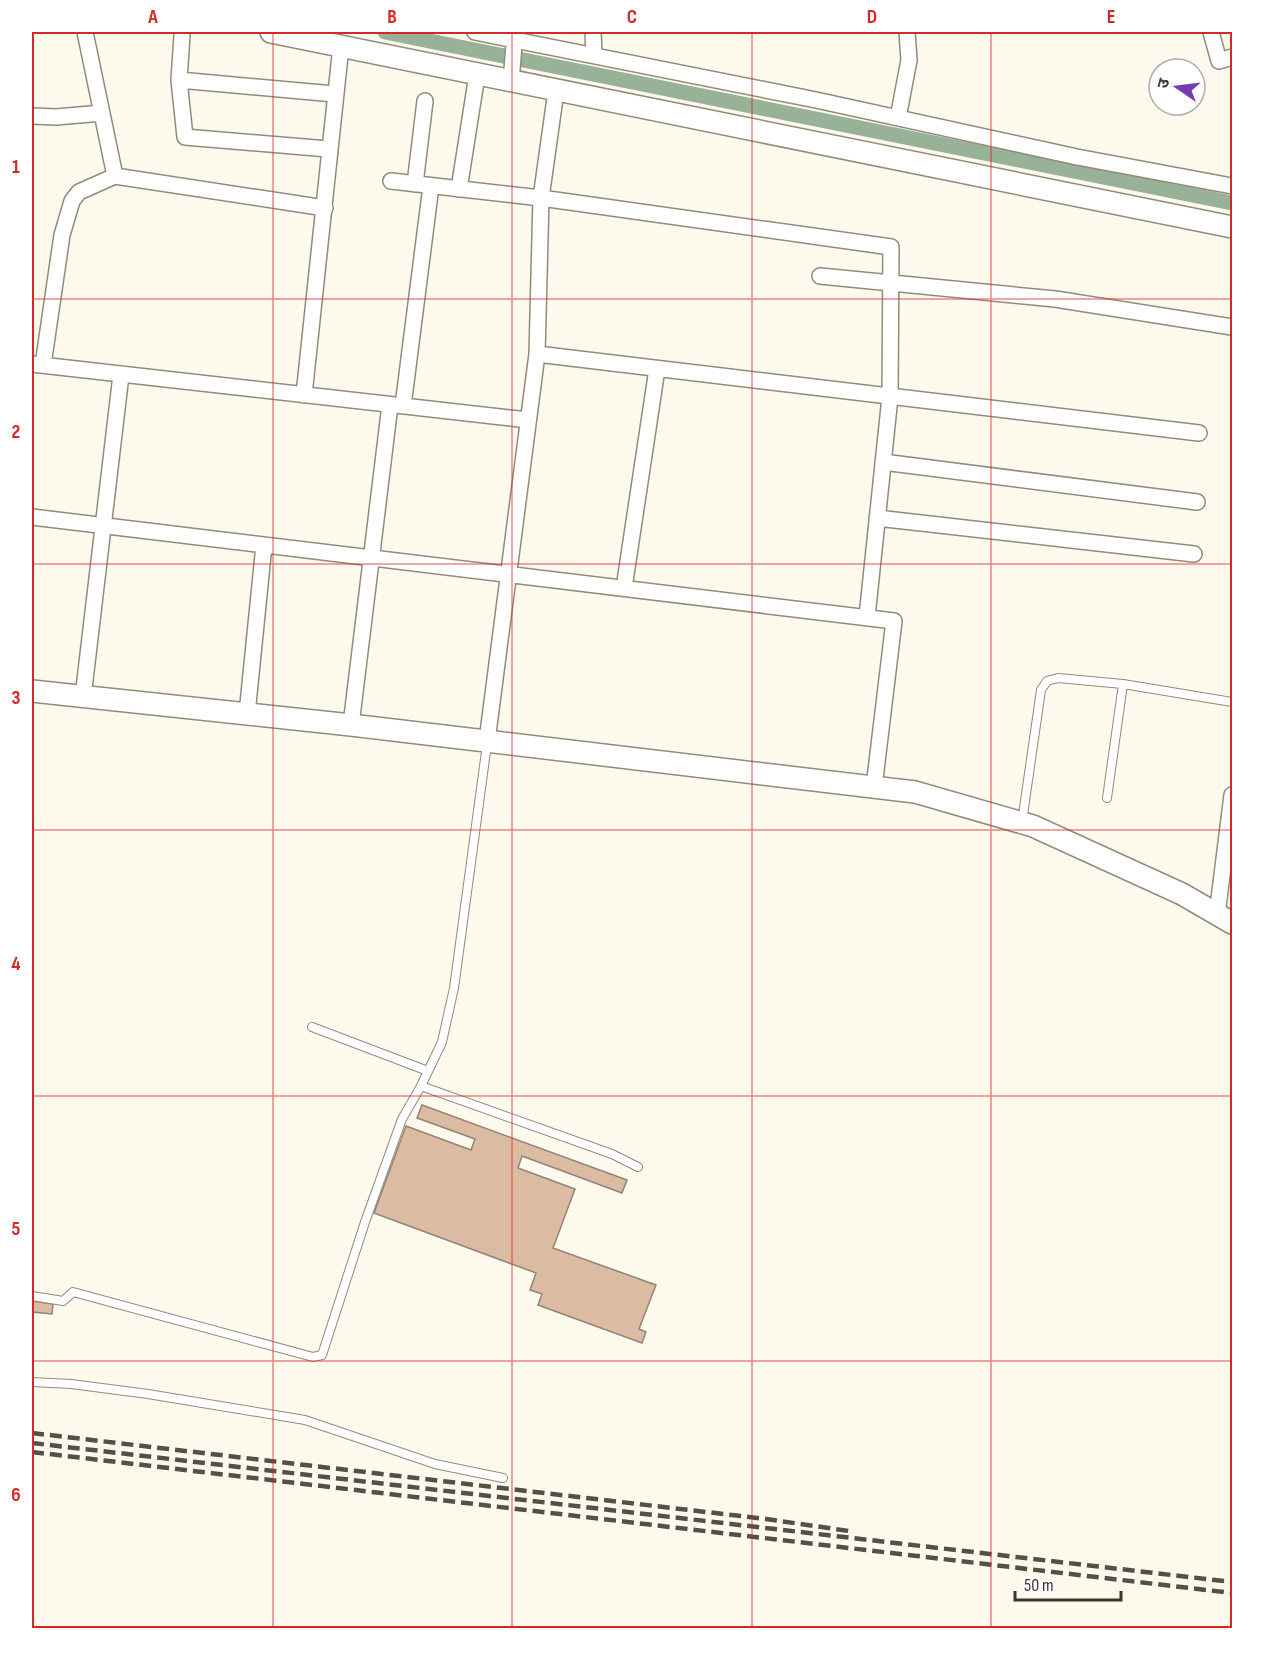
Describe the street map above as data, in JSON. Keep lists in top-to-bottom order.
{
  "scale_bar": "50 m",
  "north": "left",
  "grid": {
    "columns": [
      "A",
      "B",
      "C",
      "D",
      "E"
    ],
    "rows": [
      "1",
      "2",
      "3",
      "4",
      "5",
      "6"
    ]
  }
}
